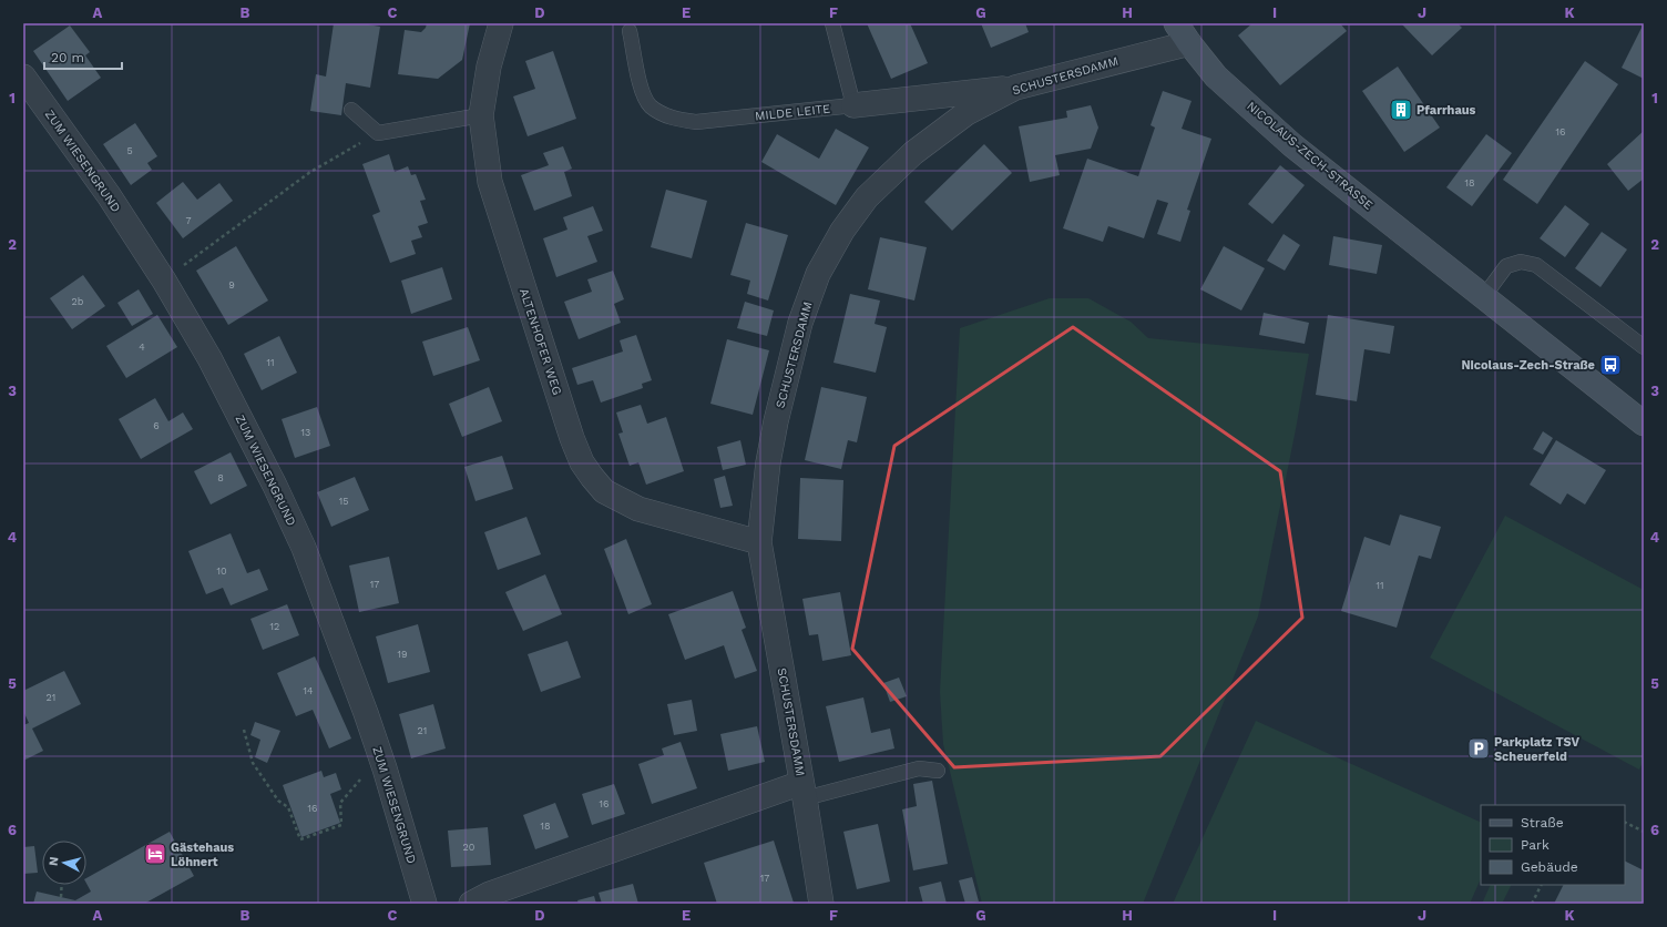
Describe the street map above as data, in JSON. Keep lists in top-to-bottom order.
{
  "streets": {
    "street": [
      "SCHUSTERSDAMM",
      "MILDE LEITE",
      "NICOLAUS-ZECH-STRASSE",
      "ZUM WIESENGRUND",
      "ALTENHOFER WEG"
    ]
  },
  "crossings": [
    ["SCHUSTERSDAMM", "MILDE LEITE"],
    ["SCHUSTERSDAMM", "NICOLAUS-ZECH-STRASSE"],
    ["SCHUSTERSDAMM", "ALTENHOFER WEG"]
  ],
  "places": {
    "building": ["Pfarrhaus"],
    "bus stop": ["Nicolaus-Zech-Straße"],
    "parking": ["Parkplatz TSV Scheuerfeld"],
    "hotel": ["Gästehaus Löhnert"]
  },
  "house_numbers": [
    "16",
    "5",
    "18",
    "7",
    "9",
    "2b",
    "4",
    "11",
    "6",
    "13",
    "8",
    "15",
    "10",
    "17",
    "11",
    "12",
    "19",
    "14",
    "21",
    "21",
    "16",
    "16",
    "18",
    "20",
    "17"
  ],
  "legend": ["Straße", "Park", "Gebäude"],
  "scale_bar": "20 m",
  "north": "left",
  "grid": {
    "columns": [
      "A",
      "B",
      "C",
      "D",
      "E",
      "F",
      "G",
      "H",
      "I",
      "J",
      "K"
    ],
    "rows": [
      "1",
      "2",
      "3",
      "4",
      "5",
      "6"
    ]
  }
}
